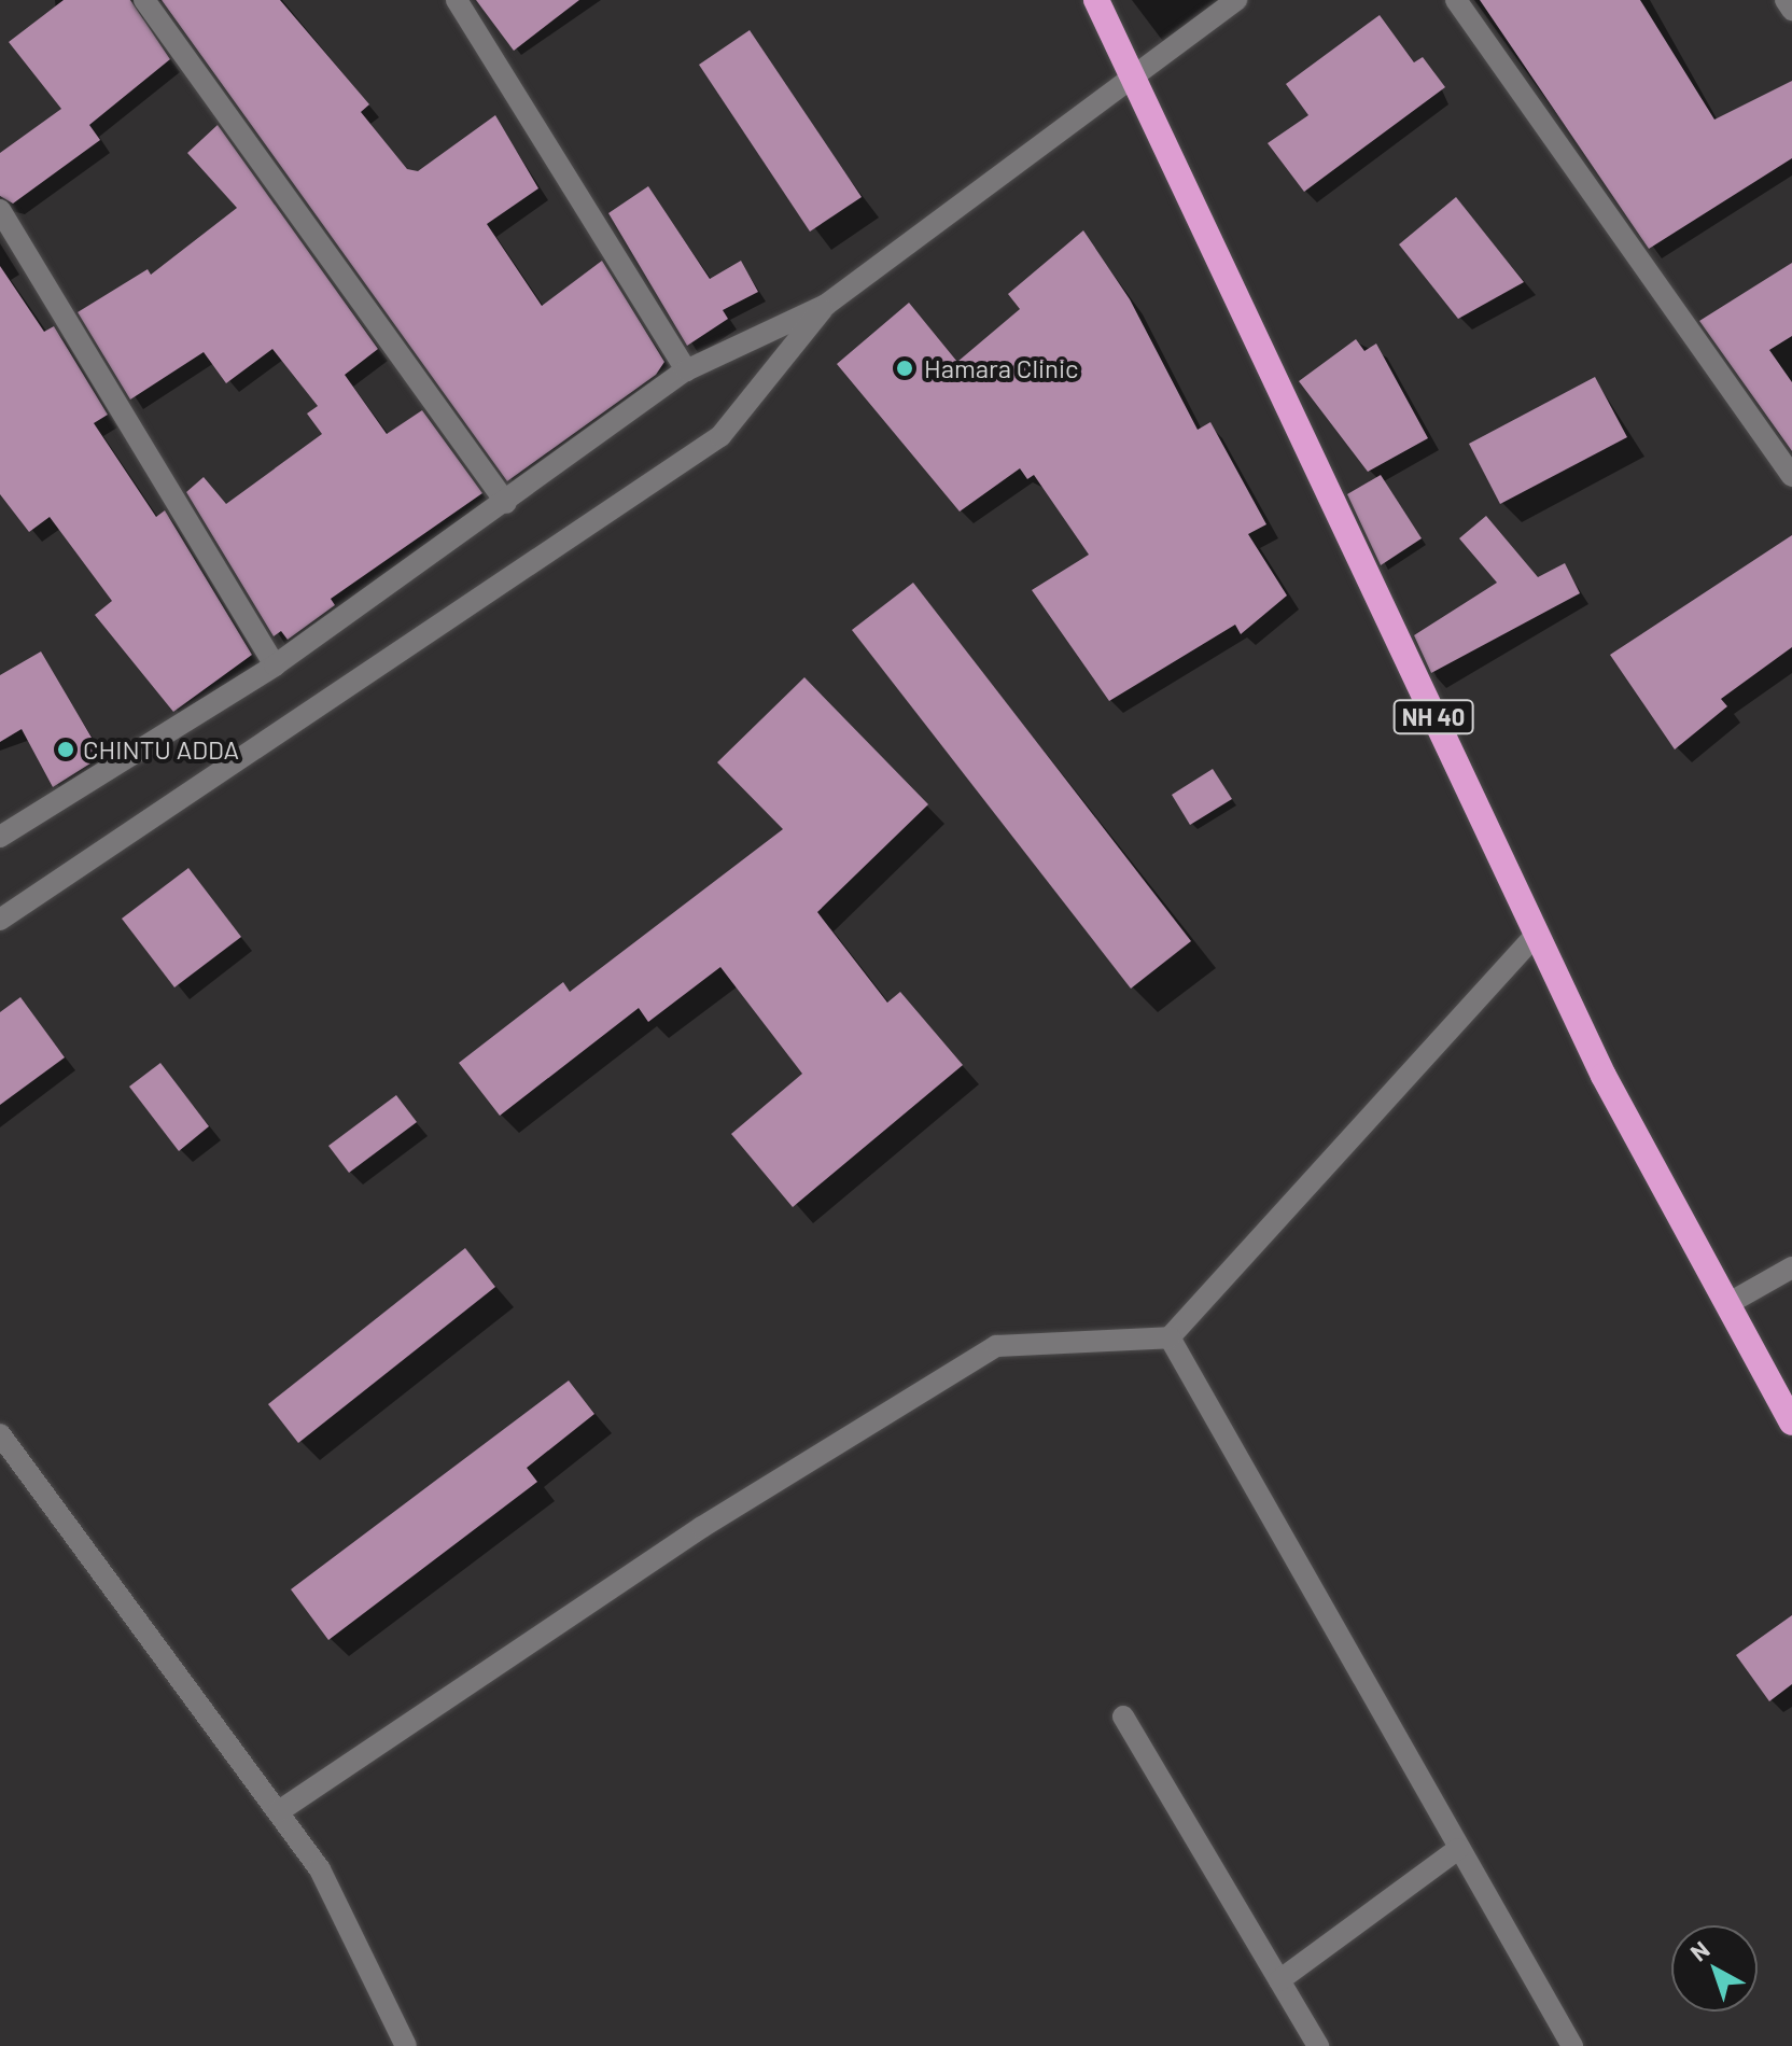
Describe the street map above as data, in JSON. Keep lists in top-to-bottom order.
{
  "streets": {
    "highway": ["NH 40"]
  },
  "places": ["Hamara Clinic", "CHINTU ADDA"],
  "north": "top left"
}
